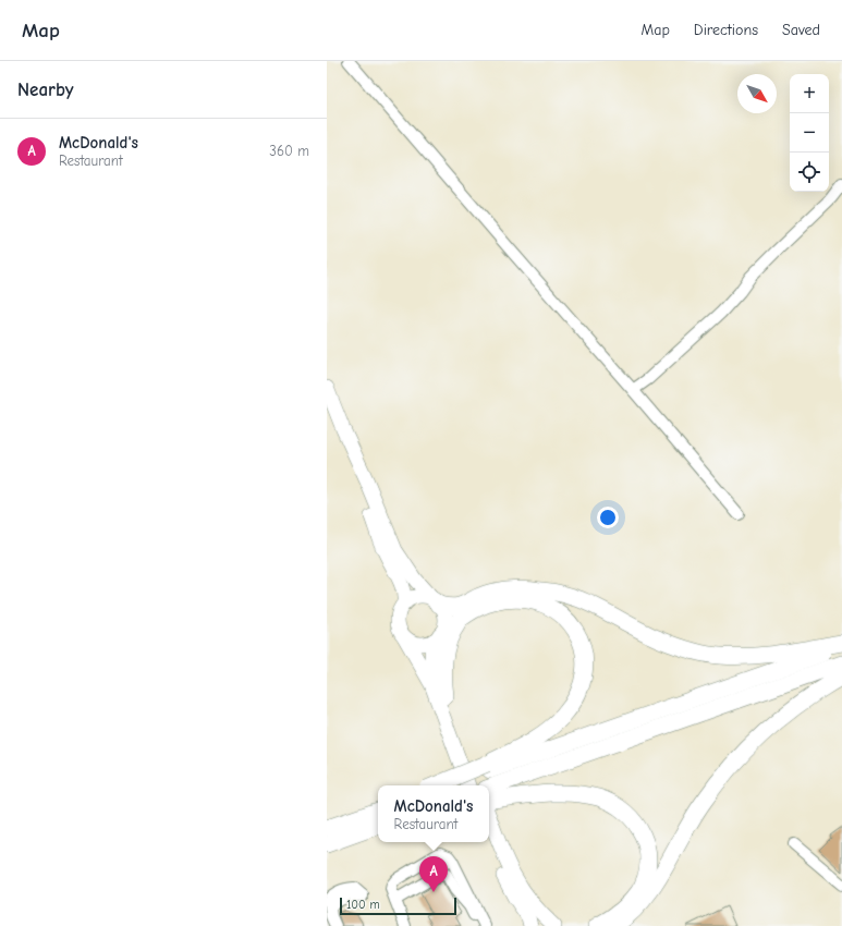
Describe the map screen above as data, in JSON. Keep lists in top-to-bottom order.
{
  "scale_bar": "100 m",
  "north": "bottom right",
  "page": {
    "header": "Map",
    "nav": ["Map", "Directions", "Saved"],
    "heading": "Nearby",
    "map_buttons": ["+", "−"],
    "list": [
      {
        "mark": "A",
        "name": "McDonald's",
        "note": "Restaurant",
        "value": "360 m"
      }
    ],
    "popup": ["McDonald's", "Restaurant"],
    "pins": "A",
    "scale": "100 m"
  }
}
